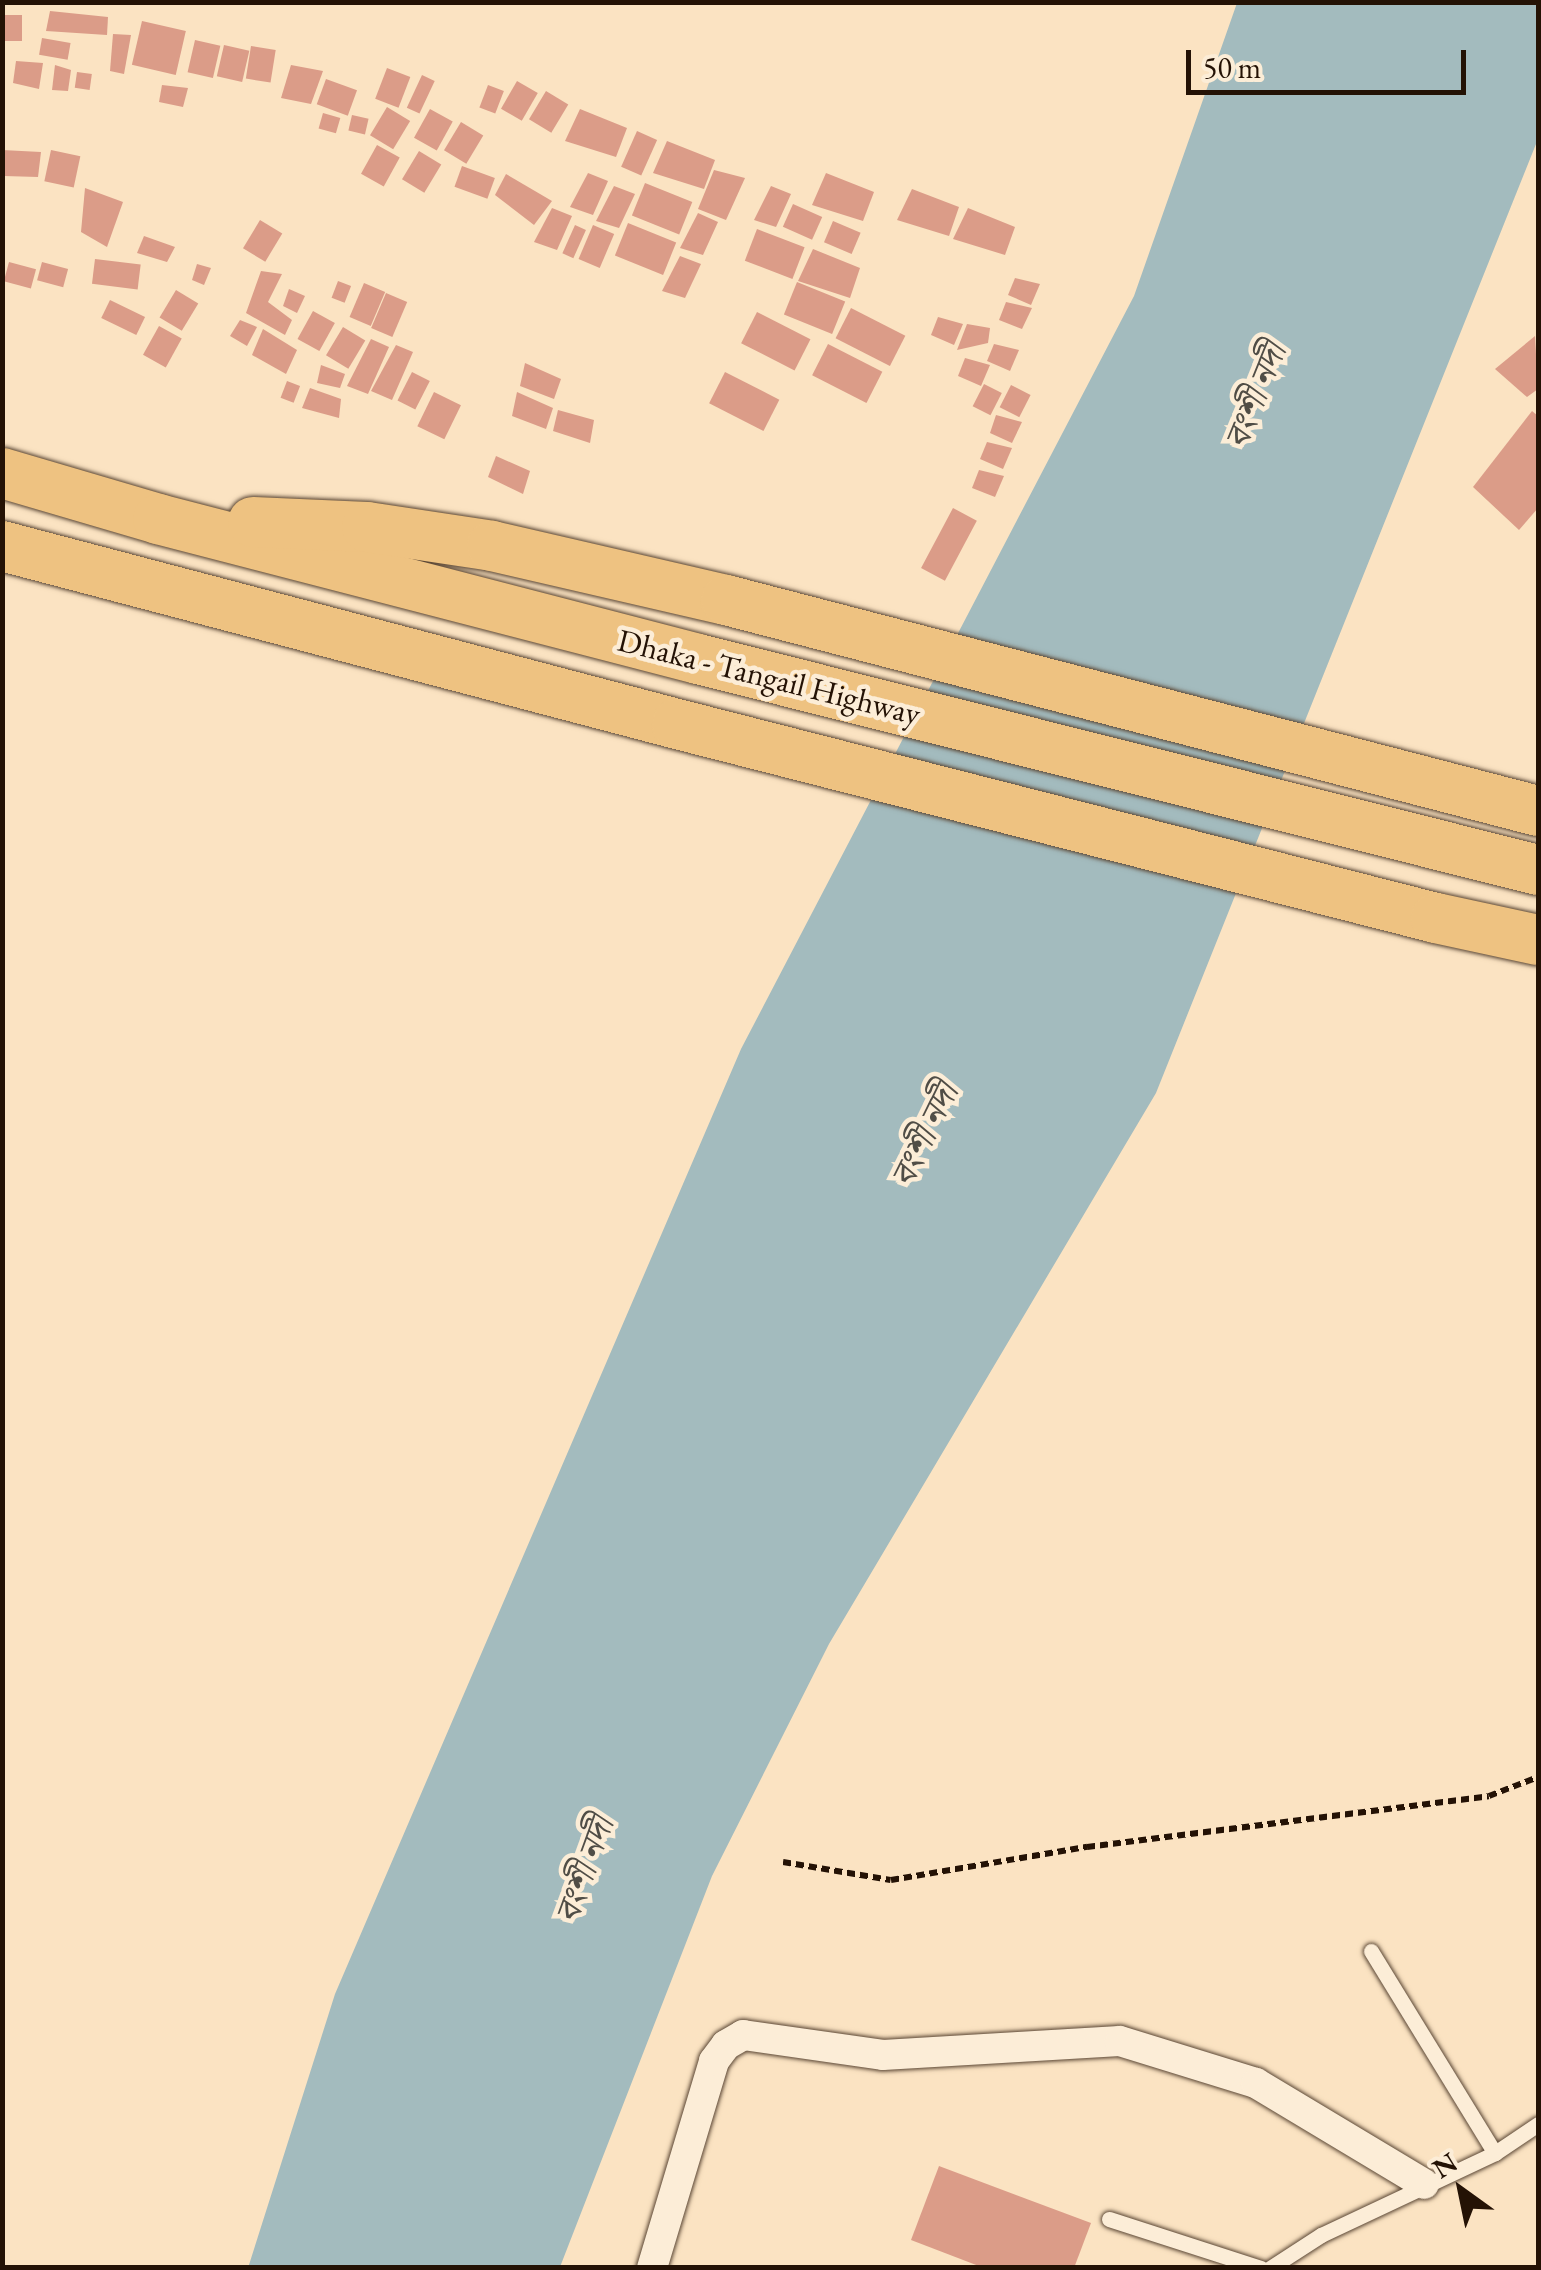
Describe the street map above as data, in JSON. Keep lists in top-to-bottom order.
{
  "streets": {
    "highway": ["Dhaka - Tangail Highway"]
  },
  "water": ["বংশী নদী"],
  "scale_bar": "50 m",
  "north": "top left"
}
